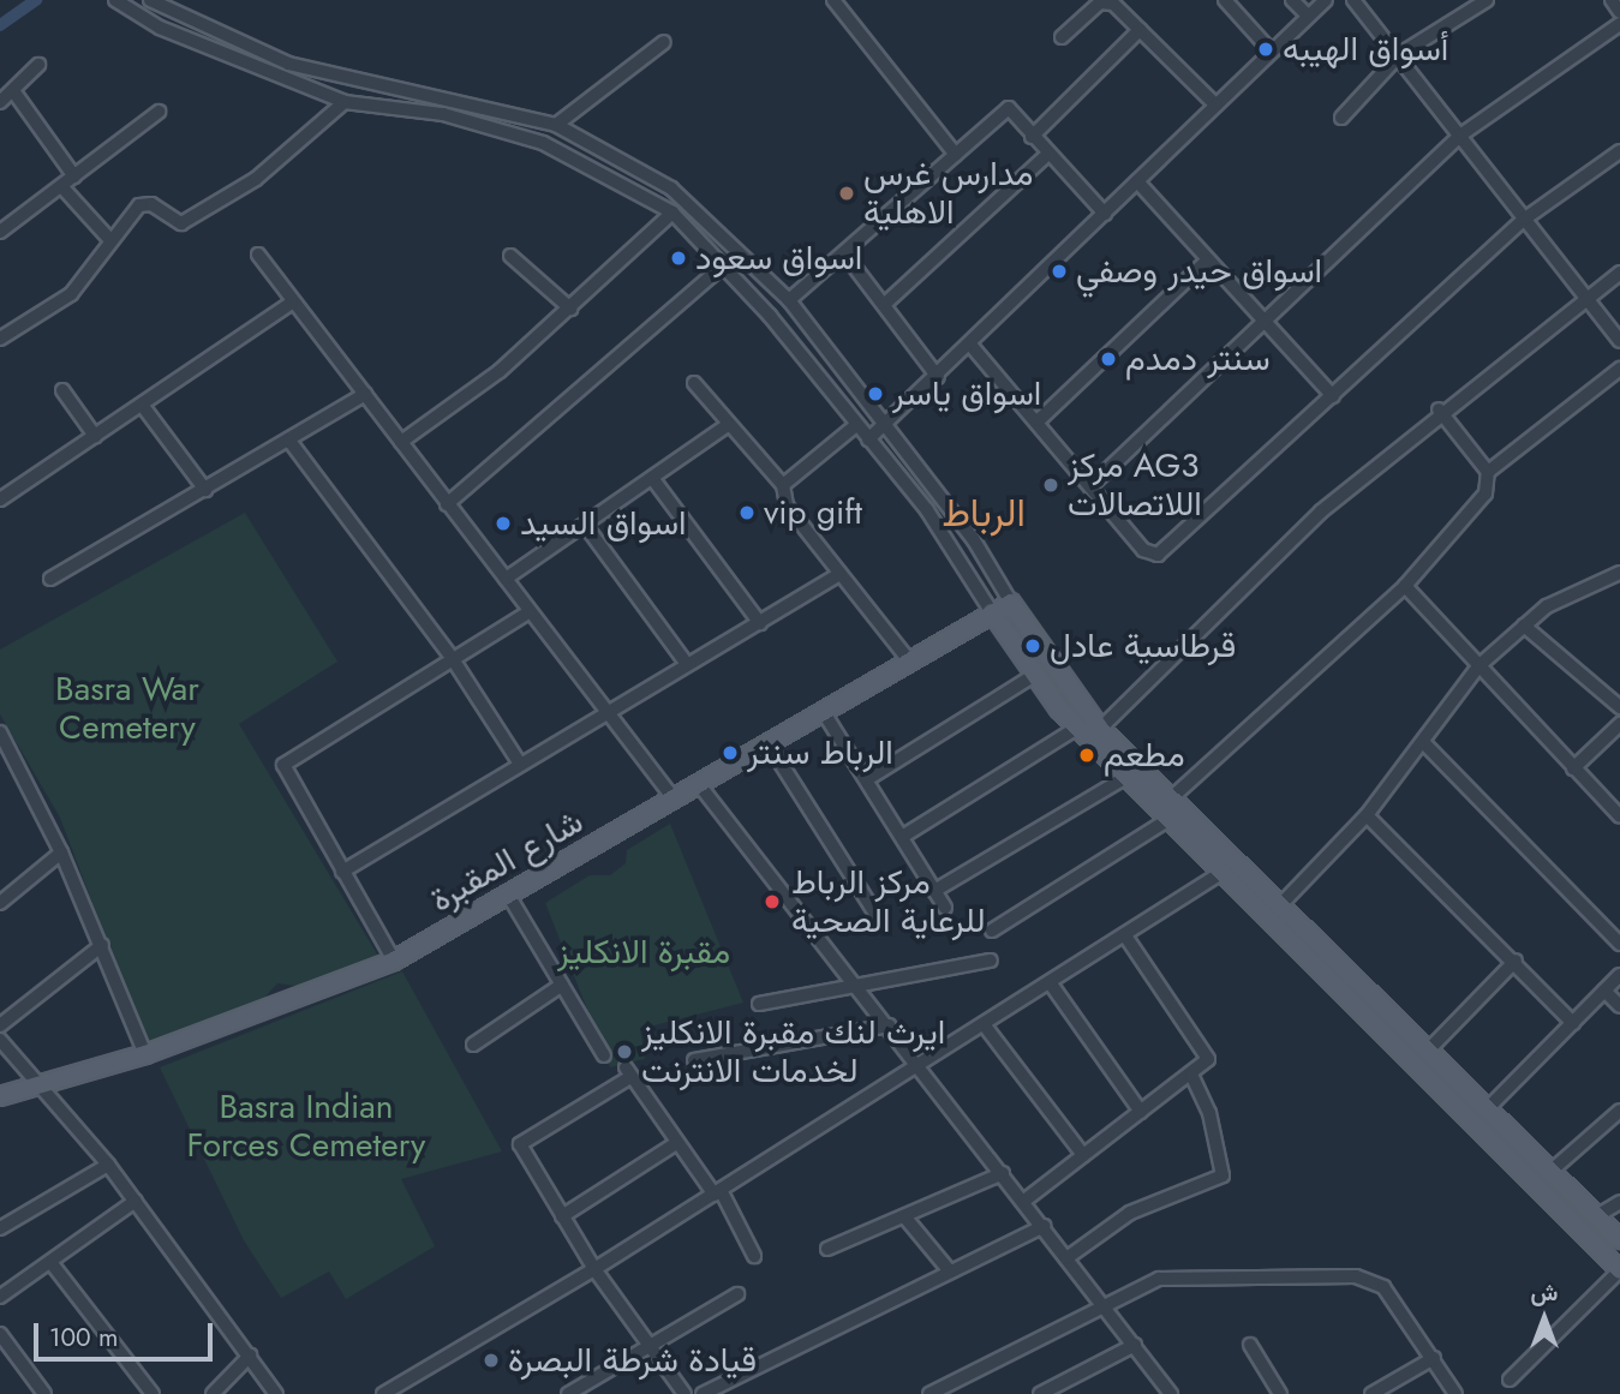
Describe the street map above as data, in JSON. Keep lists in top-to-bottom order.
{
  "streets": {
    "main road": ["شارع المقبرة"]
  },
  "districts": ["الرباط"],
  "parks": ["Basra War Cemetery", "مقبرة الانكليز", "Basra Indian Forces Cemetery"],
  "places": [
    "أسواق الهيبه",
    "مدارس غرس الاهلية",
    "اسواق سعود",
    "اسواق حيدر وصفي",
    "سنتر دمدم",
    "اسواق ياسر",
    "مركز AG3 اللاتصالات",
    "vip gift",
    "اسواق السيد",
    "قرطاسية عادل",
    "الرباط سنتر",
    "مطعم",
    "مركز الرباط للرعاية الصحية",
    "ايرث لنك مقبرة الانكليز لخدمات الانترنت",
    "قيادة شرطة البصرة"
  ],
  "scale_bar": "100 m",
  "north": "top"
}
